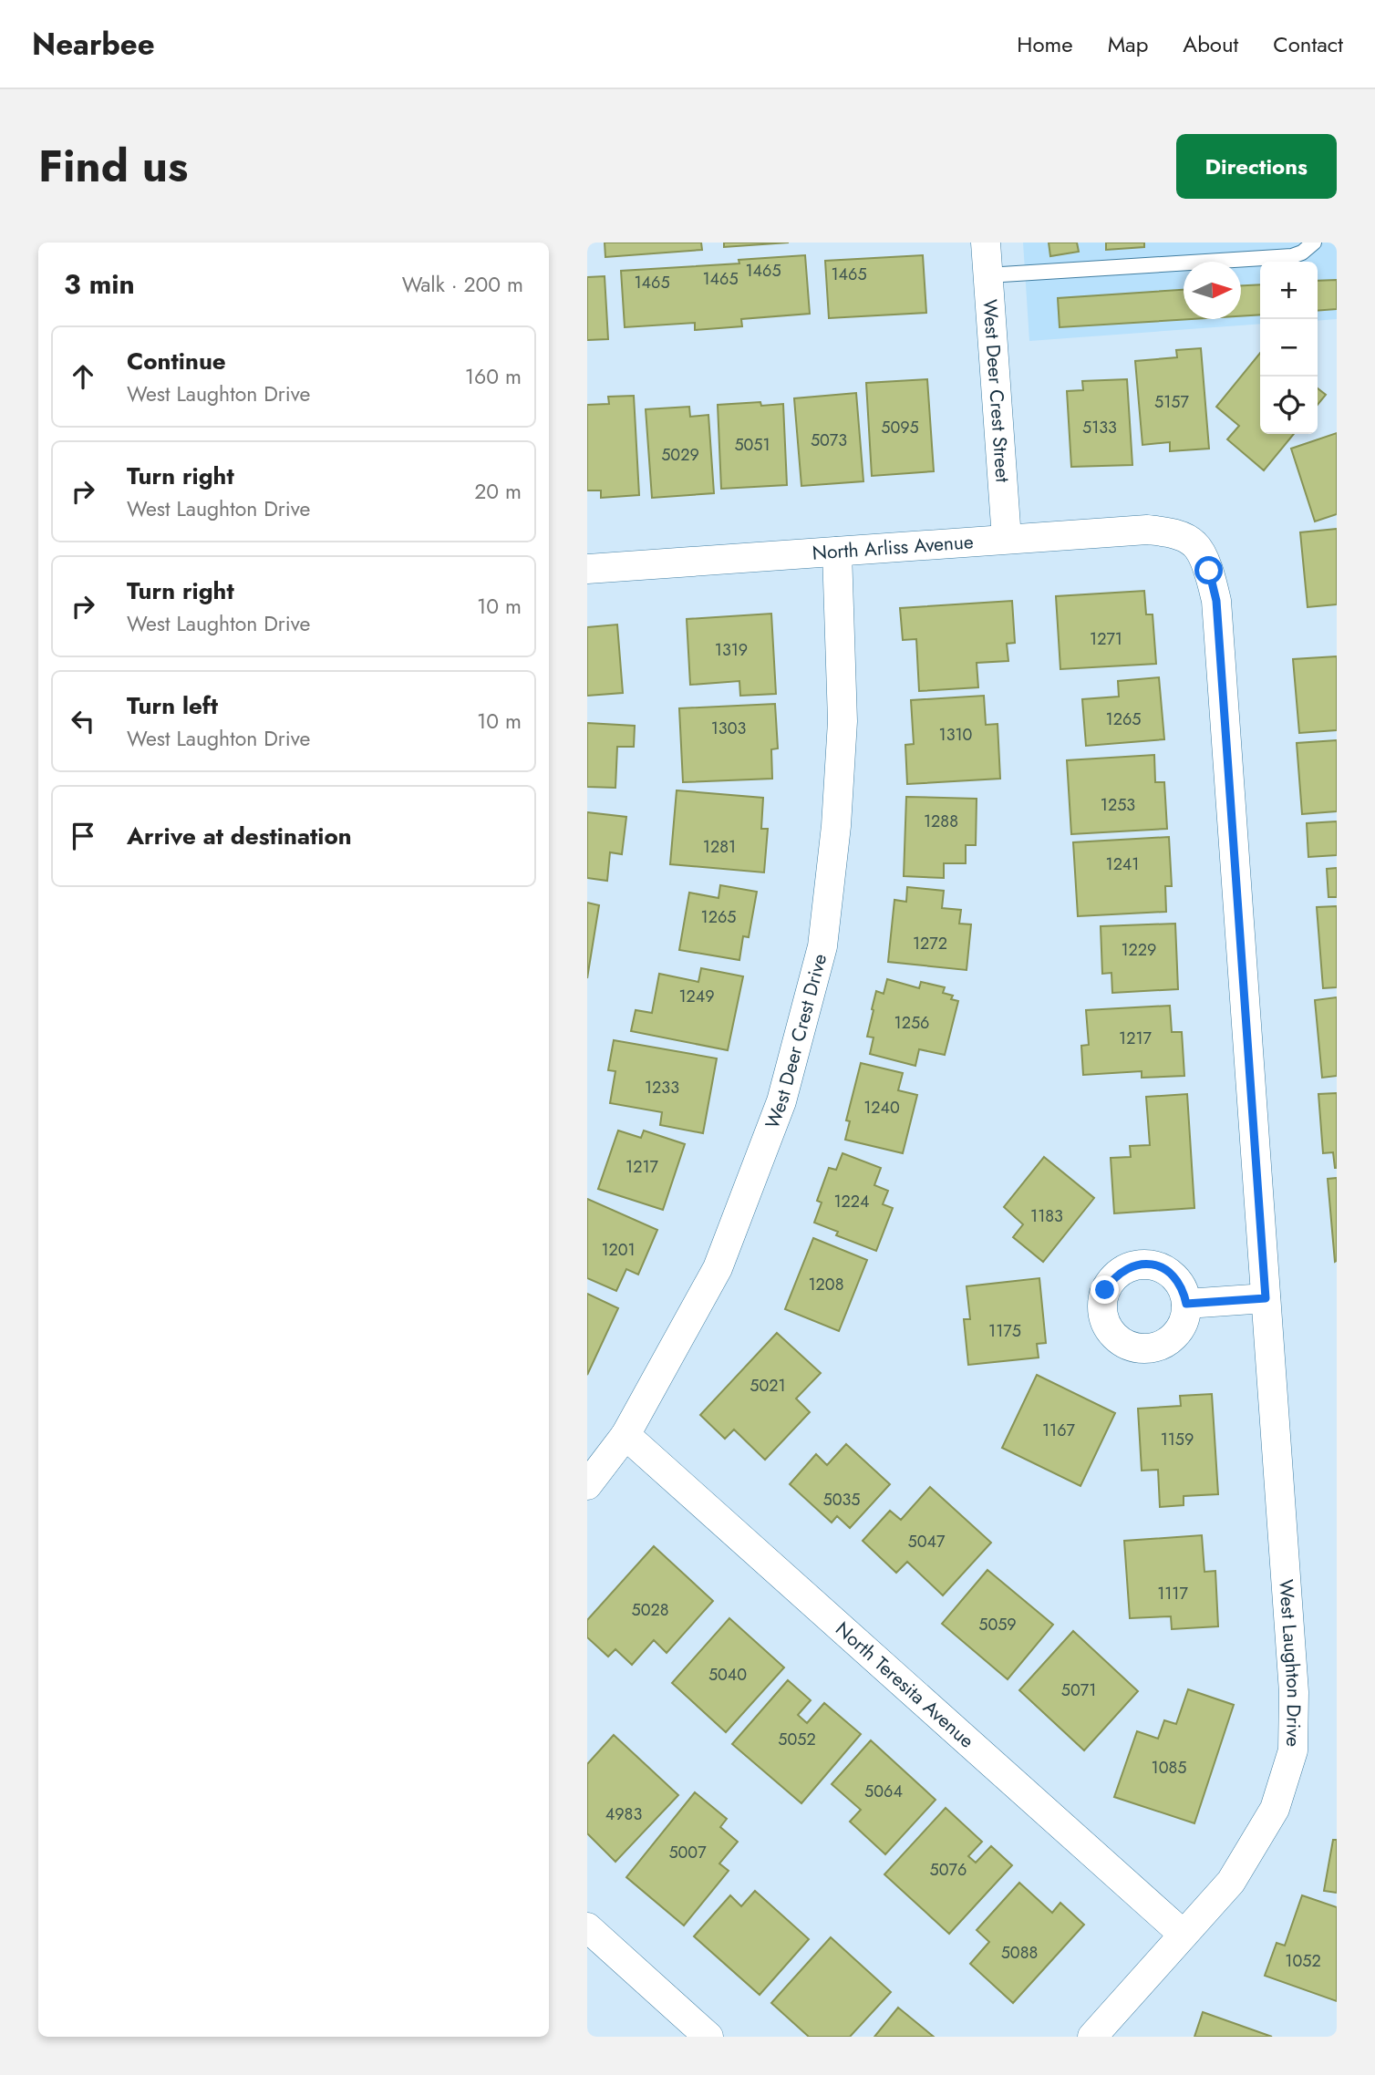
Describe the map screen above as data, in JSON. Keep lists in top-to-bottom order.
{
  "streets": {
    "street": [
      "West Deer Crest Street",
      "North Arliss Avenue",
      "West Deer Crest Drive",
      "West Laughton Drive",
      "North Teresita Avenue"
    ]
  },
  "crossings": [
    ["West Deer Crest Street", "North Arliss Avenue"],
    ["North Arliss Avenue", "West Deer Crest Drive"],
    ["North Arliss Avenue", "West Laughton Drive"],
    ["West Deer Crest Drive", "North Teresita Avenue"],
    ["West Laughton Drive", "North Teresita Avenue"]
  ],
  "house_numbers": [
    "1465",
    "1465",
    "1465",
    "1465",
    "5157",
    "5095",
    "5133",
    "5073",
    "5051",
    "5029",
    "1271",
    "1319",
    "1265",
    "1303",
    "1310",
    "1253",
    "1288",
    "1281",
    "1241",
    "1265",
    "1272",
    "1229",
    "1249",
    "1256",
    "1217",
    "1233",
    "1240",
    "1217",
    "1224",
    "1183",
    "1201",
    "1208",
    "1175",
    "5021",
    "1167",
    "1159",
    "5035",
    "5047",
    "1117",
    "5028",
    "5059",
    "5040",
    "5071",
    "5052",
    "1085",
    "5064",
    "4983",
    "5007",
    "5076",
    "5088",
    "1052"
  ],
  "north": "right",
  "page": {
    "header": "Nearbee",
    "nav": [
      "Home",
      "Map",
      "About",
      "Contact"
    ],
    "title": "Find us",
    "buttons": "Directions",
    "heading": ["3 min", "Walk · 200 m"],
    "map_buttons": ["+", "−"],
    "list": [
      ["Continue", "West Laughton Drive", "160 m"],
      ["Turn right", "West Laughton Drive", "20 m"],
      ["Turn right", "West Laughton Drive", "10 m"],
      ["Turn left", "West Laughton Drive", "10 m"],
      "Arrive at destination"
    ]
  }
}
